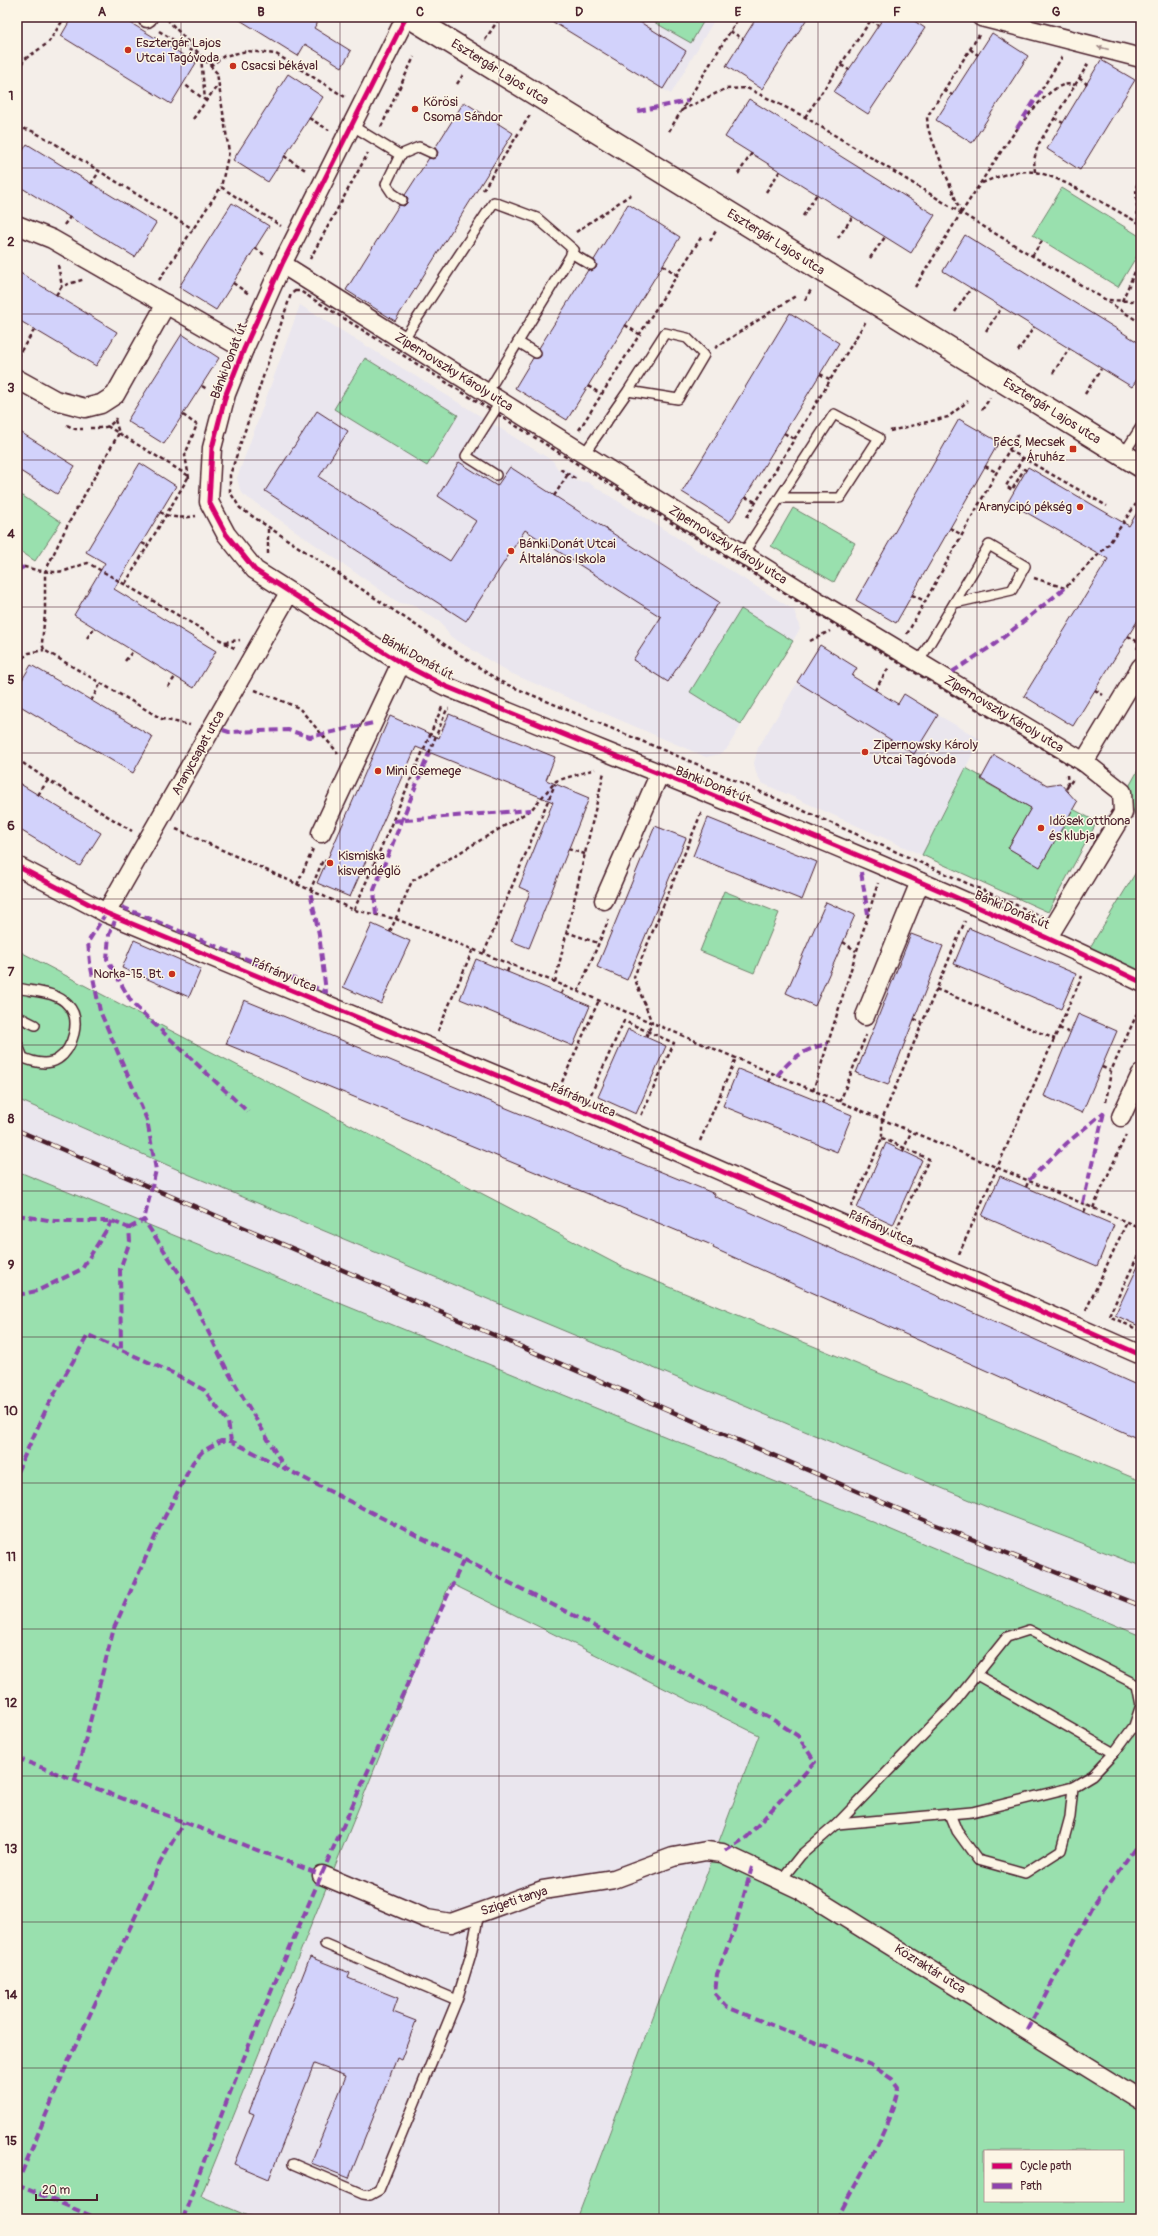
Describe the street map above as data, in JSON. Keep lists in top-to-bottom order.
{
  "streets": {
    "street": [
      "Esztergár Lajos utca",
      "Bánki Donát út",
      "Zipernovszky Károly utca",
      "Aranycsapat utca",
      "Páfrány utca",
      "Szigeti tanya",
      "Közraktár utca"
    ]
  },
  "crossings": [
    ["Bánki Donát út", "Zipernovszky Károly utca"],
    ["Bánki Donát út", "Aranycsapat utca"],
    ["Aranycsapat utca", "Páfrány utca"],
    ["Szigeti tanya", "Közraktár utca"]
  ],
  "places": {
    "other": [
      "Esztergár Lajos Utcai Tagóvoda",
      "Csacsi békával",
      "Kőrösi Csoma Sándor",
      "Aranycipó pékség",
      "Bánki Donát Utcai Általános Iskola",
      "Zipernowsky Károly Utcai Tagóvoda",
      "Mini Csemege",
      "Idősek otthona és klubja",
      "Kismiska kisvendéglő",
      "Norka-15. Bt."
    ],
    "transit": ["Pécs, Mecsek Áruház"]
  },
  "legend": ["Cycle path", "Path"],
  "scale_bar": "20 m",
  "grid": {
    "columns": [
      "A",
      "B",
      "C",
      "D",
      "E",
      "F",
      "G"
    ],
    "rows": [
      "1",
      "2",
      "3",
      "4",
      "5",
      "6",
      "7",
      "8",
      "9",
      "10",
      "11",
      "12",
      "13",
      "14",
      "15"
    ]
  }
}
